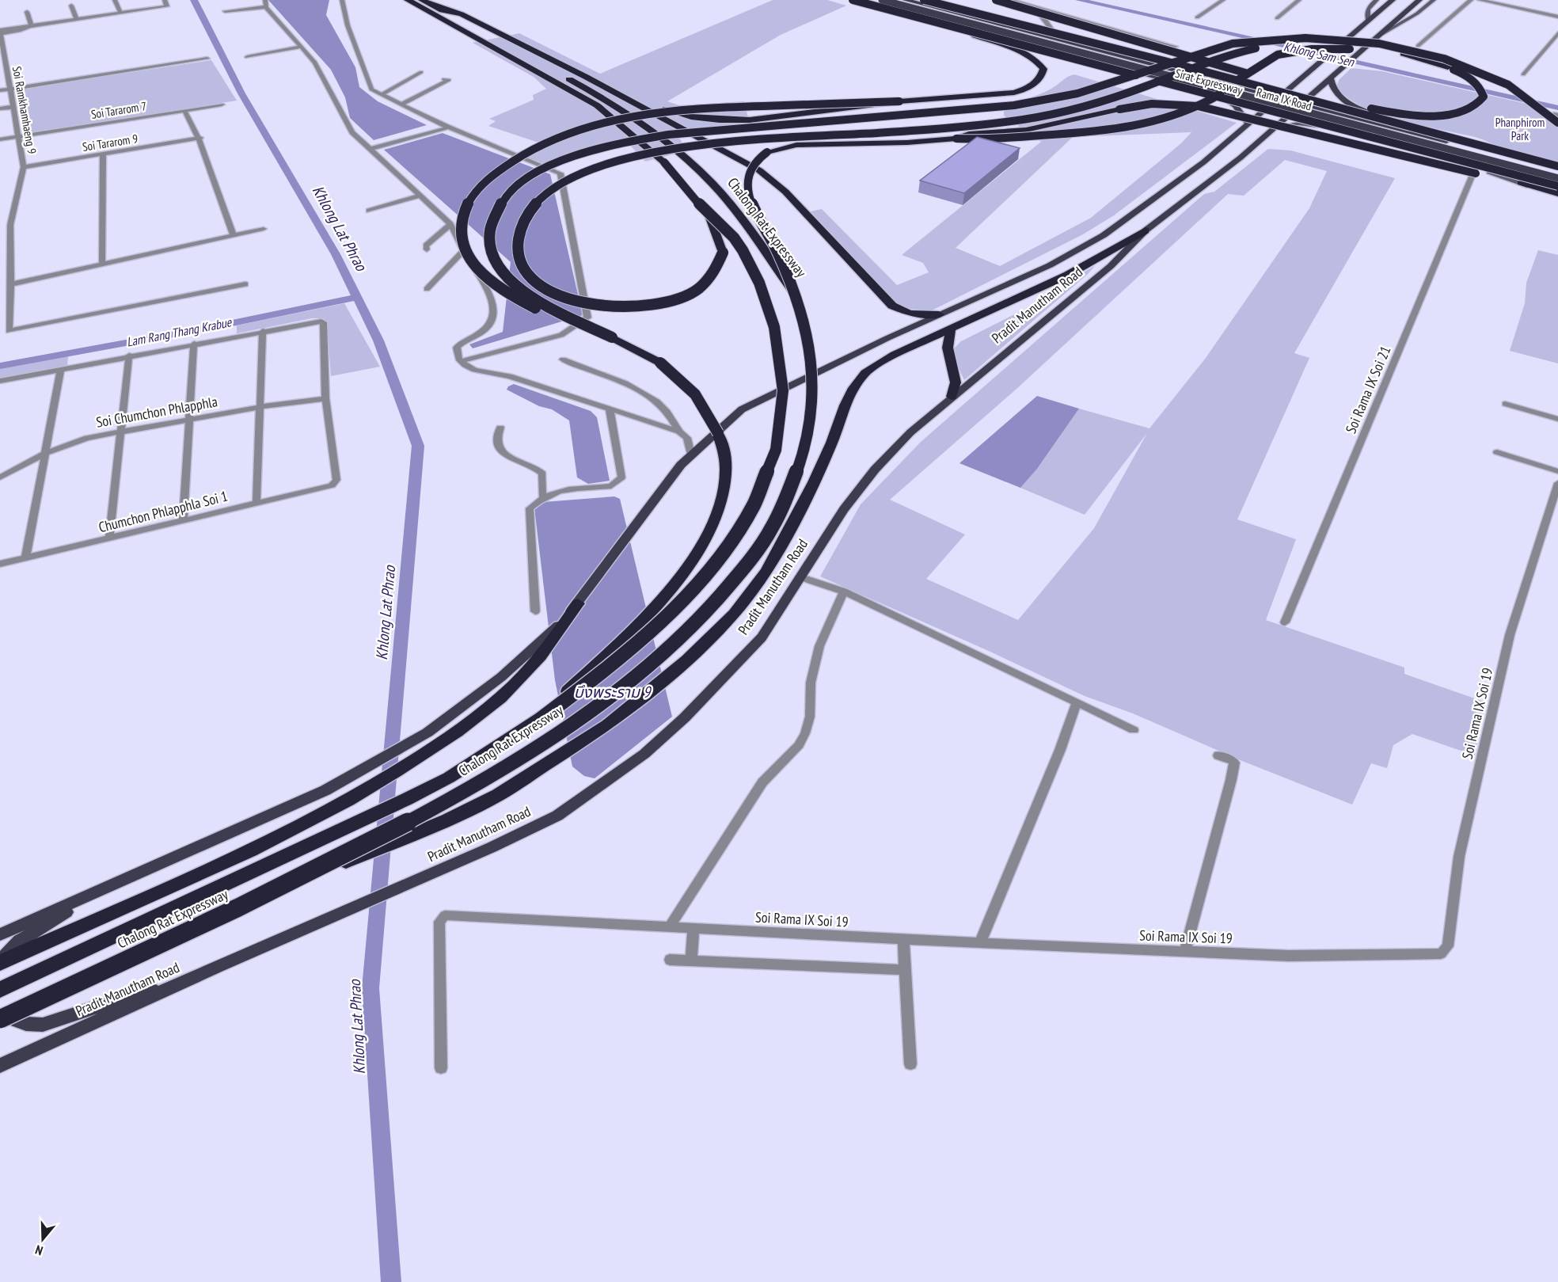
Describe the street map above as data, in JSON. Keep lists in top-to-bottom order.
{
  "streets": {
    "highway": ["Sirat Expressway", "Chalong Rat Expressway"],
    "main road": ["Rama IX Road", "Pradit Manutham Road"],
    "street": [
      "Soi Ramkhamhaeng 9",
      "Soi Tararom 7",
      "Soi Tararom 9",
      "Soi Rama IX Soi 21",
      "Soi Chumchon Phlapphla",
      "Chumchon Phlapphla Soi 1",
      "Soi Rama IX Soi 19"
    ]
  },
  "crossings": [
    ["Rama IX Road", "Pradit Manutham Road"],
    ["Rama IX Road", "Soi Rama IX Soi 21"],
    ["Soi Ramkhamhaeng 9", "Soi Tararom 7"],
    ["Soi Ramkhamhaeng 9", "Soi Tararom 9"],
    ["Soi Chumchon Phlapphla", "Chumchon Phlapphla Soi 1"]
  ],
  "water": [
    "Khlong Sam Sen",
    "Khlong Lat Phrao",
    "Lam Rang Thang Krabue",
    "บึงพระราม 9"
  ],
  "parks": ["Phanphirom Park"],
  "north": "bottom"
}
